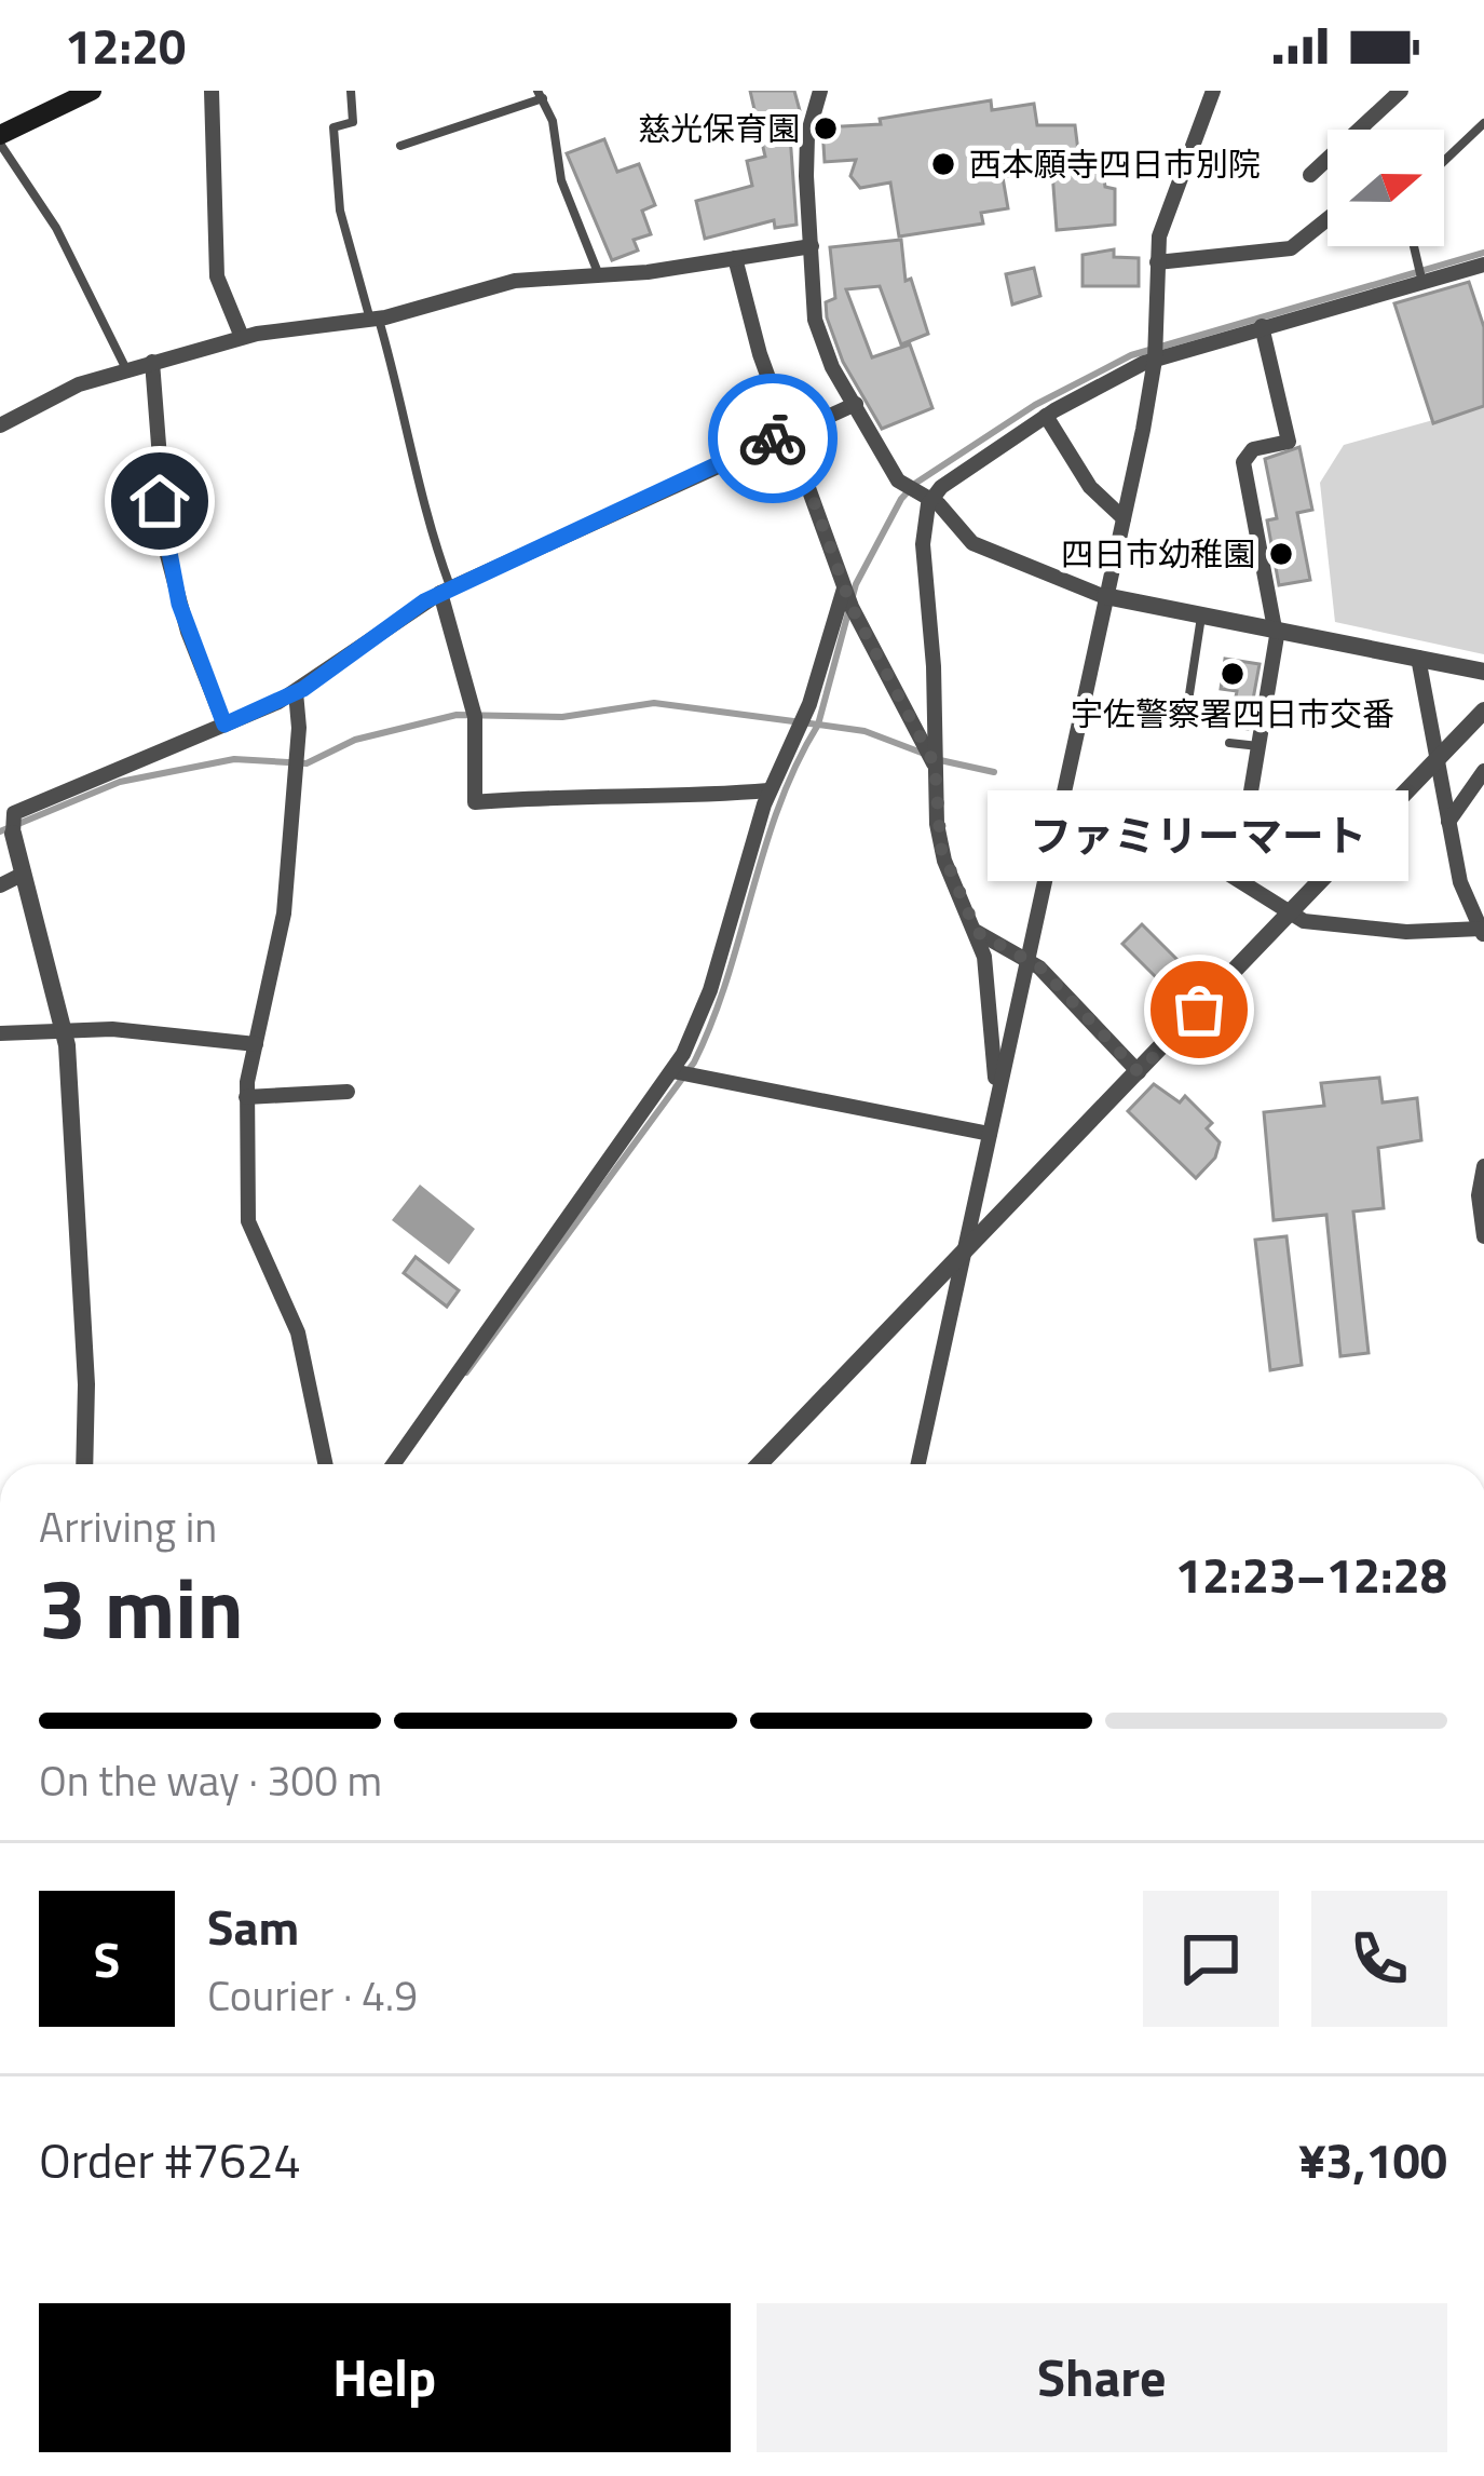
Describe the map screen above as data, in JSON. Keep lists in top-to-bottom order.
{
  "places": [
    "慈光保育園",
    "西本願寺四日市別院",
    "四日市幼稚園",
    "宇佐警察署四日市交番",
    "ファミリーマート"
  ],
  "north": "right",
  "page": {
    "status": "12:20",
    "bubble": "ファミリーマート",
    "heading": ["3 min", "Arriving in", "12:23–12:28"],
    "panel": [
      "Sam",
      "Courier · 4.9",
      "Order #7624",
      "¥3,100"
    ],
    "bar": "On the way · 300 m",
    "round": "S",
    "buttons": ["Help", "Share"]
  }
}
